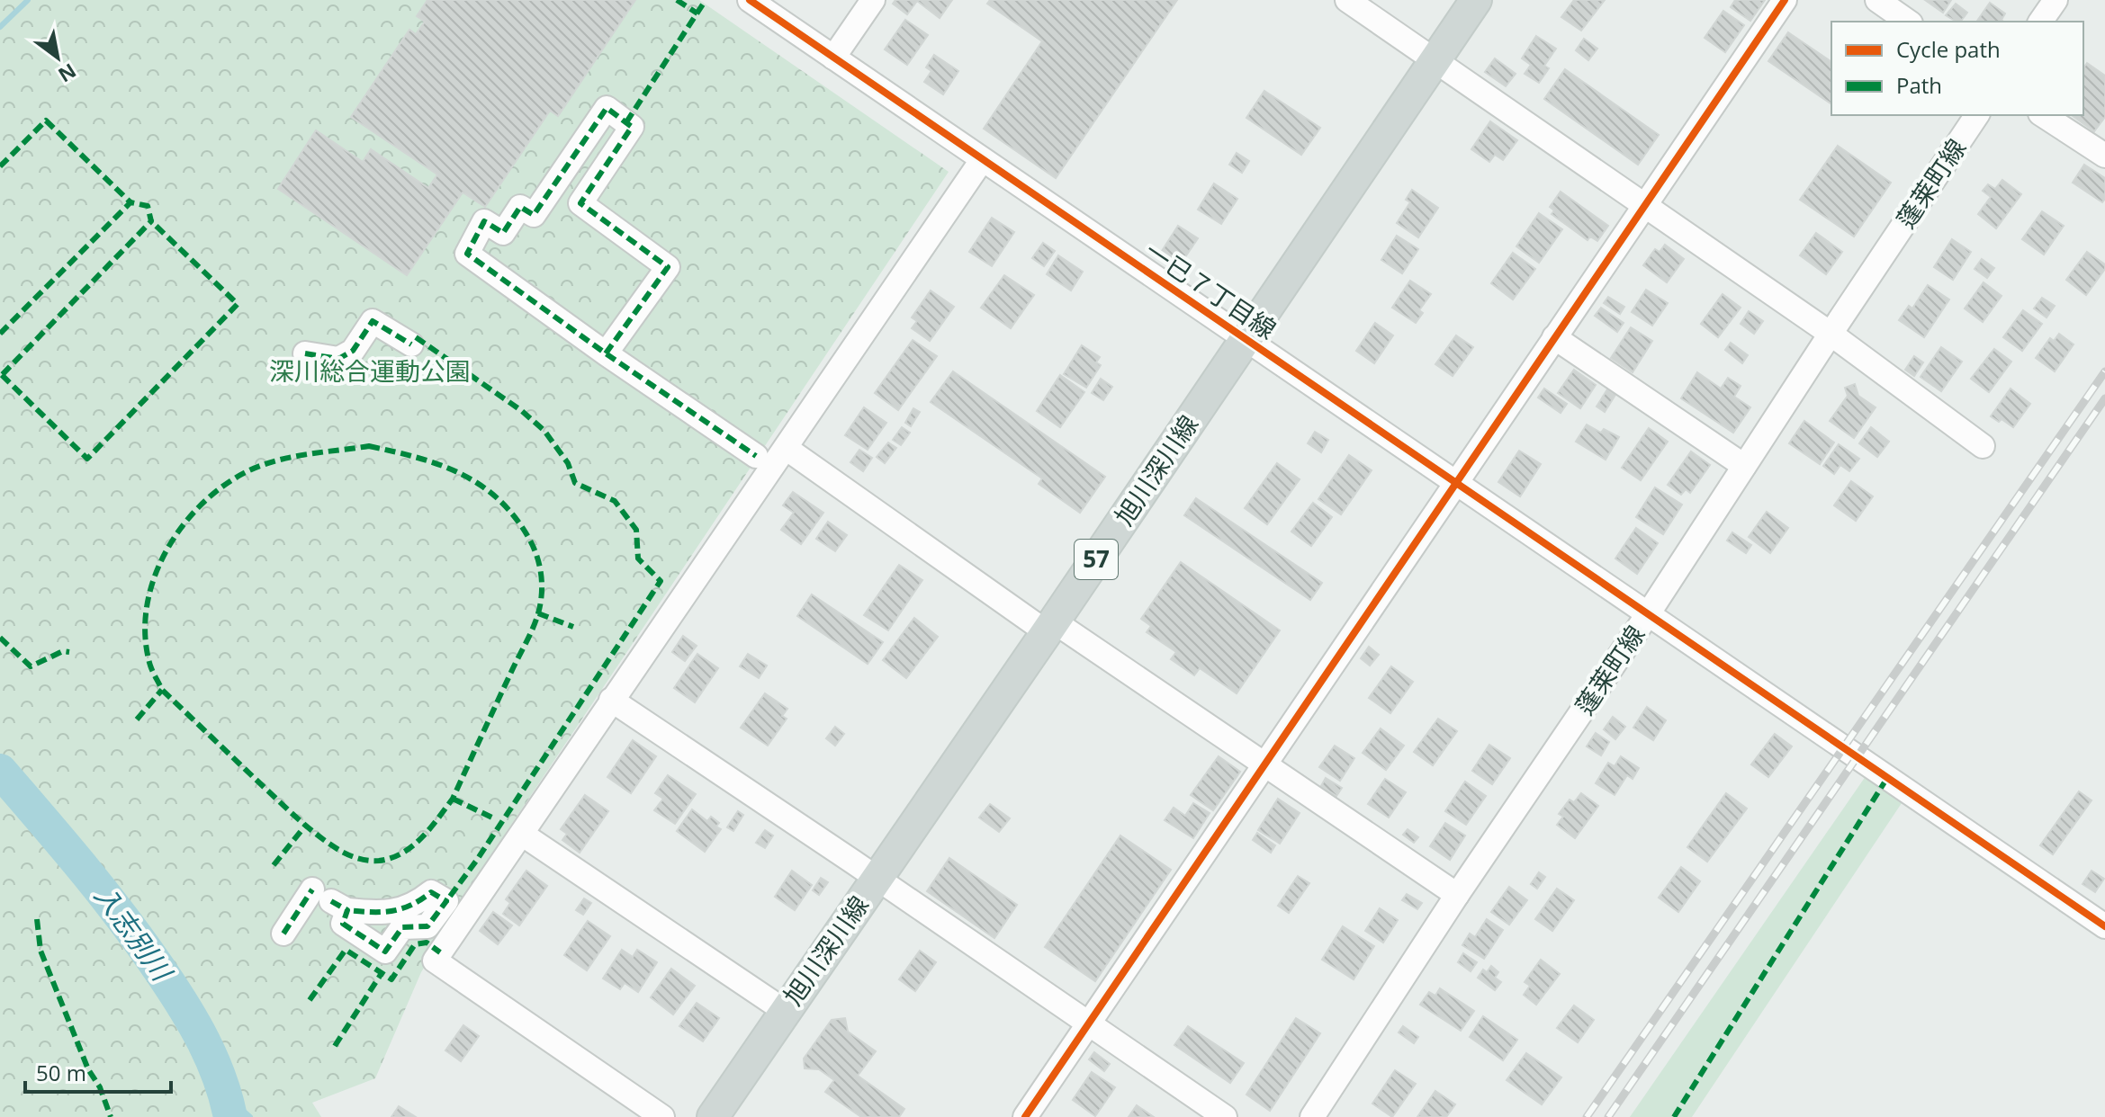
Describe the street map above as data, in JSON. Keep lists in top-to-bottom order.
{
  "streets": {
    "main road": ["旭川深川線", "57"],
    "street": ["蓬莱町線", "一已７丁目線"]
  },
  "crossings": [
    ["蓬莱町線", "一已７丁目線"],
    ["一已７丁目線", "旭川深川線"]
  ],
  "water": ["入志別川"],
  "parks": ["深川総合運動公園"],
  "legend": ["Cycle path", "Path"],
  "scale_bar": "50 m",
  "north": "bottom right"
}
